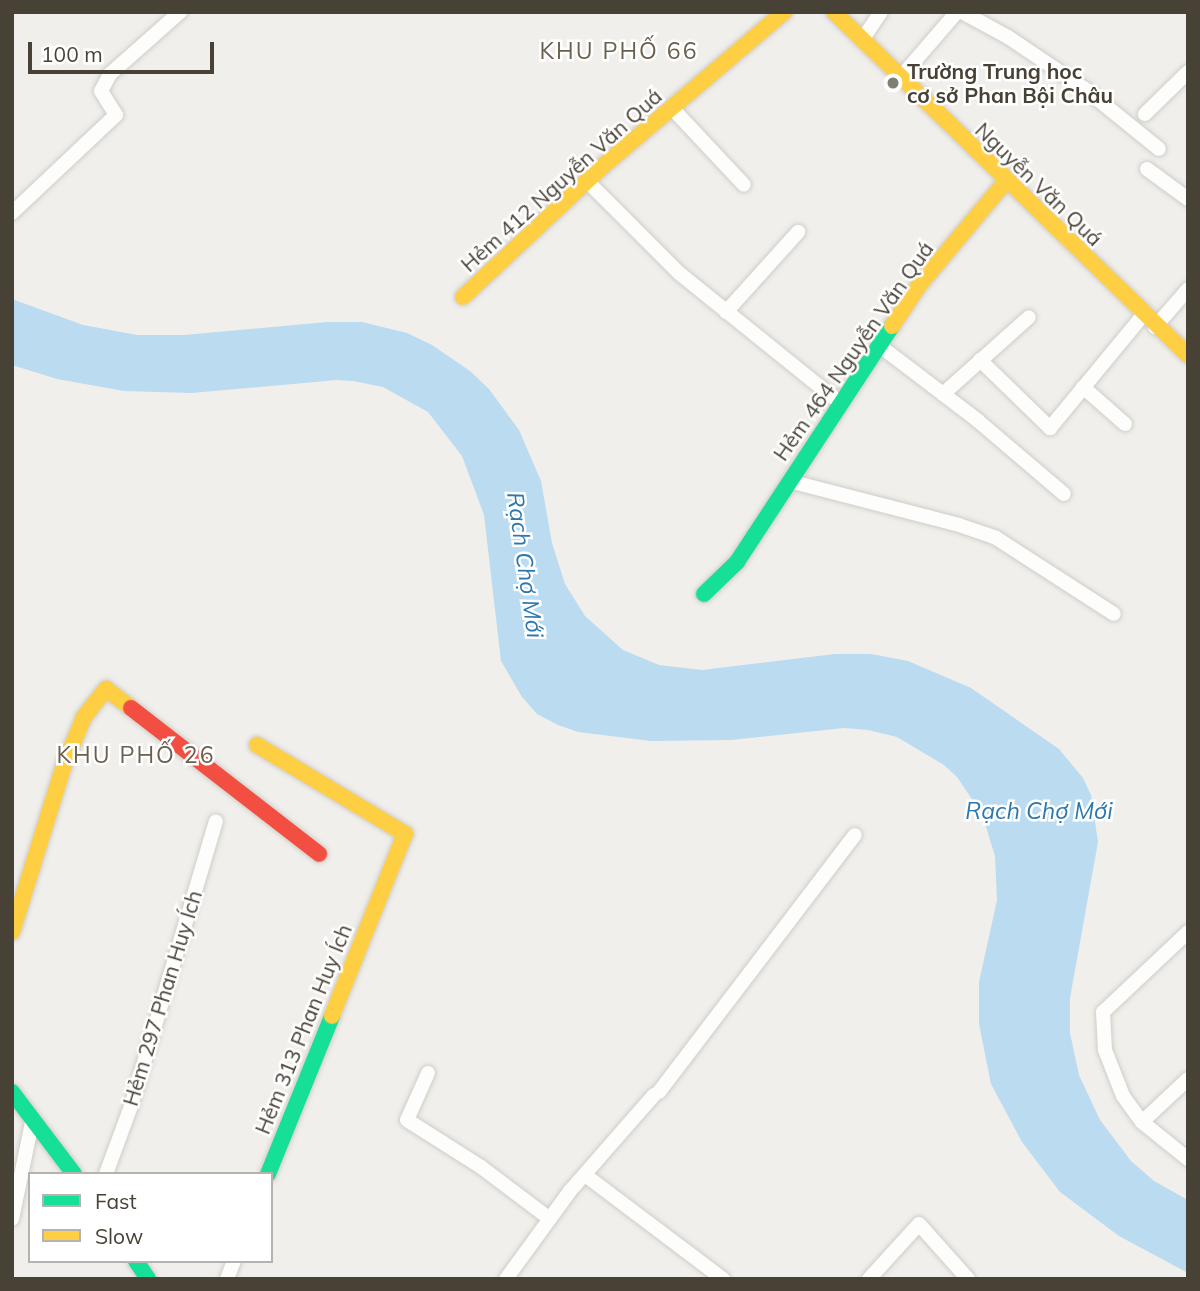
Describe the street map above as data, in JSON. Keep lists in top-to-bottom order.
{
  "streets": {
    "street": [
      "Hẻm 412 Nguyễn Văn Quá",
      "Nguyễn Văn Quá",
      "Hẻm 464 Nguyễn Văn Quá",
      "Hẻm 297 Phan Huy Ích",
      "Hẻm 313 Phan Huy Ích"
    ]
  },
  "crossings": [
    ["Nguyễn Văn Quá", "Hẻm 464 Nguyễn Văn Quá"]
  ],
  "districts": ["KHU PHỐ 66", "KHU PHỐ 26"],
  "water": ["Rạch Chợ Mới"],
  "places": ["Trường Trung học cơ sở Phan Bội Châu"],
  "legend": ["Fast", "Slow"],
  "scale_bar": "100 m"
}
